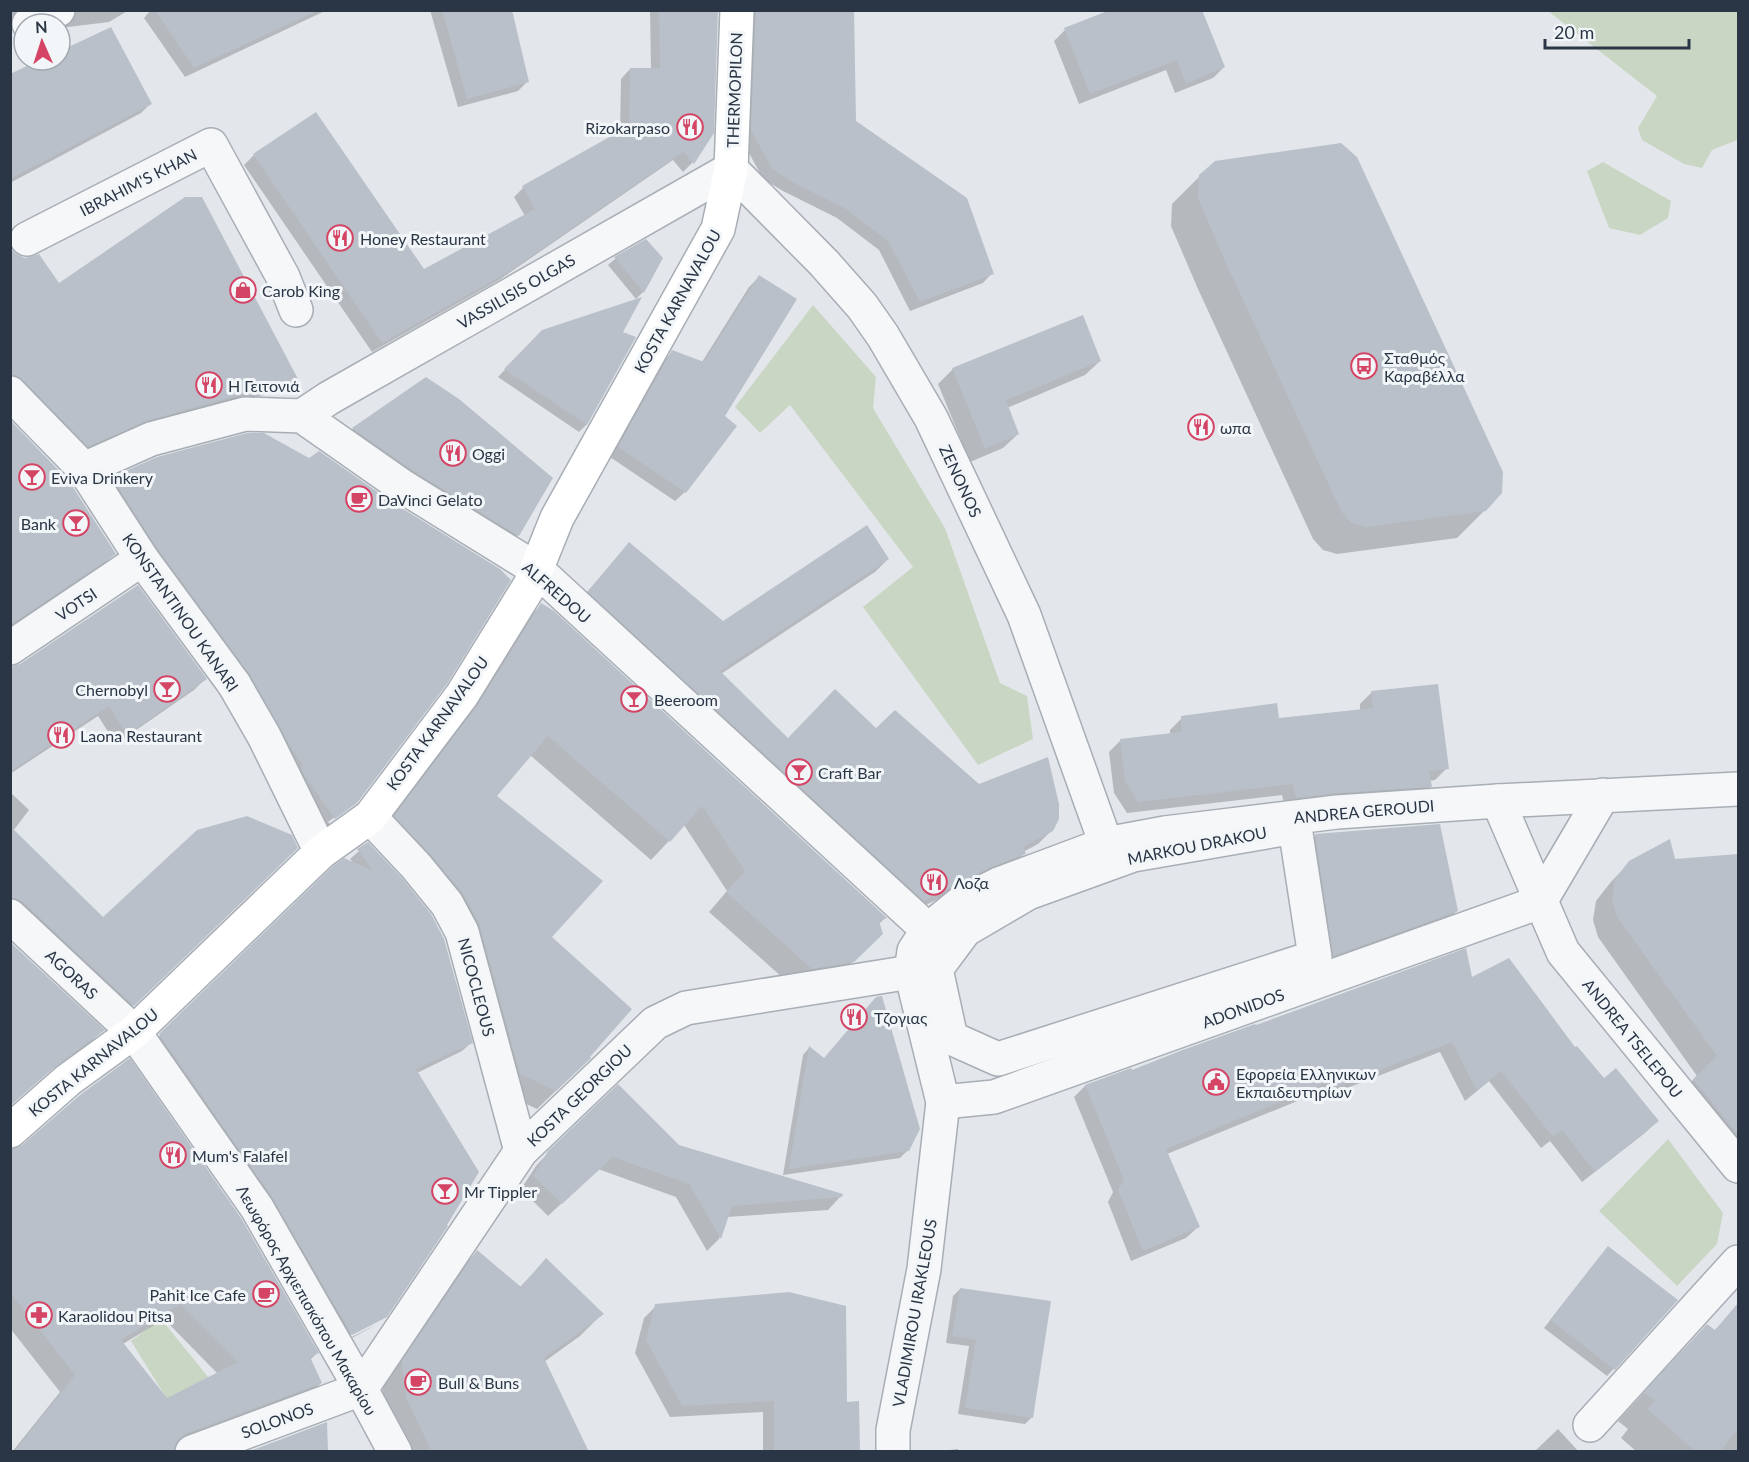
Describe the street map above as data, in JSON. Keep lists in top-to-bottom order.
{
  "streets": {
    "main road": ["THERMOPILON", "KOSTA KARNAVALOU"],
    "street": [
      "IBRAHIM'S KHAN",
      "VASSILISIS OLGAS",
      "ZENONOS",
      "ALFREDOU",
      "VOTSI",
      "KONSTANTINOU KANARI",
      "ANDREA GEROUDI",
      "MARKOU DRAKOU",
      "AGORAS",
      "NICOCLEOUS",
      "ADONIDOS",
      "ANDREA TSELEPOU",
      "KOSTA GEORGIOU",
      "Λεωφόρος Αρχιεπισκόπου Μακαρίου",
      "VLADIMIROU IRAKLEOUS",
      "SOLONOS"
    ]
  },
  "crossings": [
    ["THERMOPILON", "VASSILISIS OLGAS"],
    ["THERMOPILON", "KOSTA KARNAVALOU"],
    ["THERMOPILON", "ZENONOS"],
    ["VASSILISIS OLGAS", "KOSTA KARNAVALOU"],
    ["VASSILISIS OLGAS", "ZENONOS"],
    ["VASSILISIS OLGAS", "ALFREDOU"],
    ["KOSTA KARNAVALOU", "ZENONOS"],
    ["KOSTA KARNAVALOU", "ALFREDOU"],
    ["KOSTA KARNAVALOU", "KONSTANTINOU KANARI"],
    ["KOSTA KARNAVALOU", "AGORAS"],
    ["KOSTA KARNAVALOU", "NICOCLEOUS"],
    ["KOSTA KARNAVALOU", "Λεωφόρος Αρχιεπισκόπου Μακαρίου"],
    ["ZENONOS", "ANDREA GEROUDI"],
    ["ALFREDOU", "ANDREA GEROUDI"],
    ["VOTSI", "KONSTANTINOU KANARI"],
    ["ANDREA GEROUDI", "ANDREA TSELEPOU"],
    ["AGORAS", "Λεωφόρος Αρχιεπισκόπου Μακαρίου"],
    ["NICOCLEOUS", "KOSTA GEORGIOU"],
    ["ADONIDOS", "ANDREA TSELEPOU"],
    ["ADONIDOS", "VLADIMIROU IRAKLEOUS"],
    ["KOSTA GEORGIOU", "Λεωφόρος Αρχιεπισκόπου Μακαρίου"],
    ["KOSTA GEORGIOU", "SOLONOS"],
    ["Λεωφόρος Αρχιεπισκόπου Μακαρίου", "SOLONOS"]
  ],
  "places": {
    "restaurant": [
      "Rizokarpaso",
      "Honey Restaurant",
      "Η Γειτονιά",
      "ωπα",
      "Oggi",
      "Laona Restaurant",
      "Λοζα",
      "Τζογιας",
      "Mum's Falafel"
    ],
    "shop": ["Carob King"],
    "bus stop": ["Σταθμός Καραβέλλα"],
    "bar": [
      "Eviva Drinkery",
      "Bank",
      "Chernobyl",
      "Beeroom",
      "Craft Bar",
      "Mr Tippler"
    ],
    "cafe": ["DaVinci Gelato", "Pahit Ice Cafe", "Bull & Buns"],
    "public building": ["Εφορεία Ελληνικων Εκπαιδευτηρίων"],
    "pharmacy": ["Karaolidou Pitsa"]
  },
  "scale_bar": "20 m",
  "north": "top"
}
